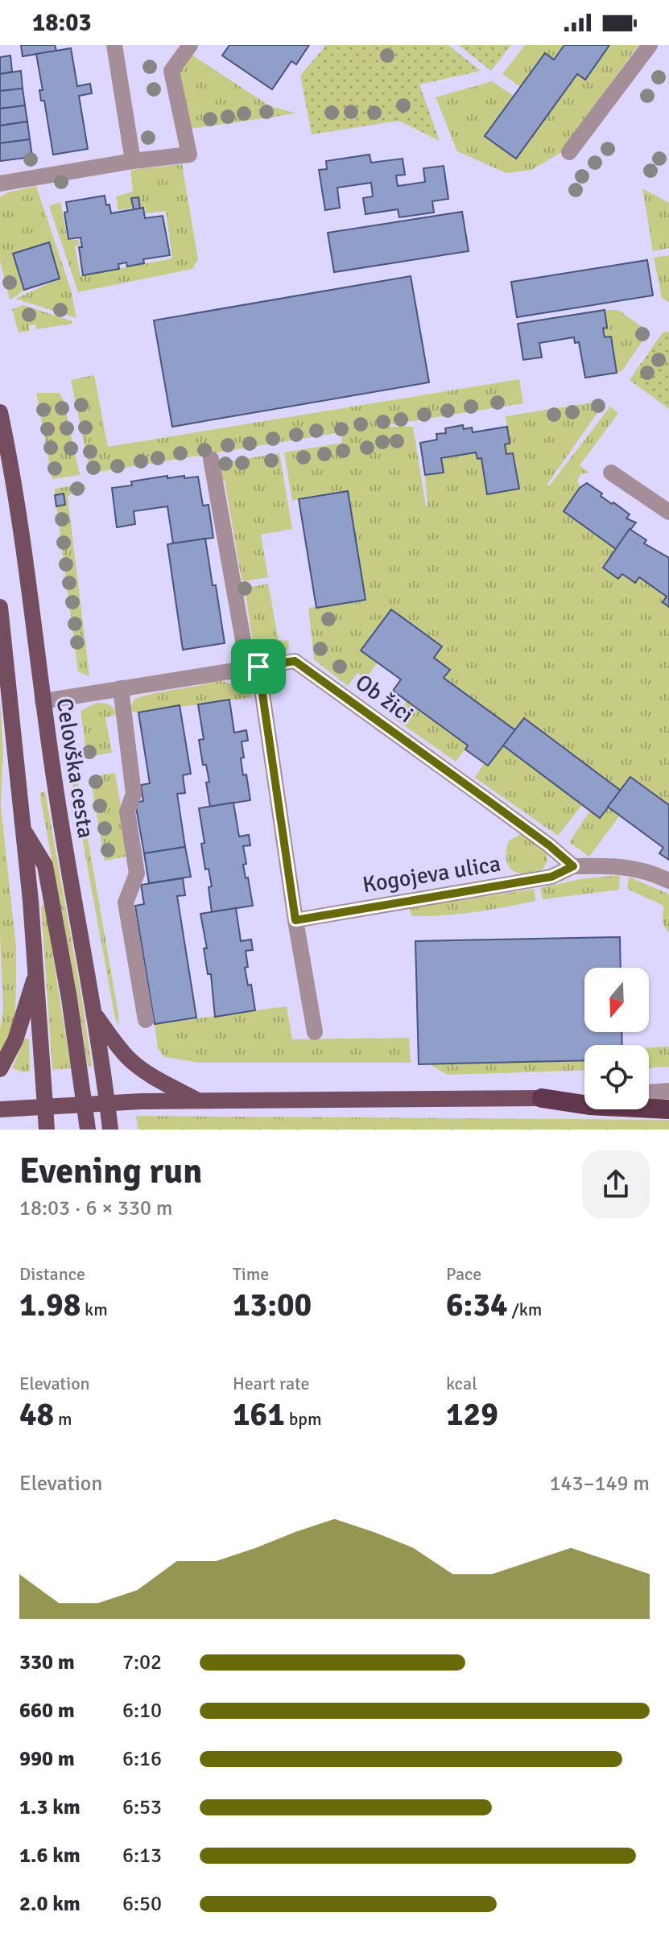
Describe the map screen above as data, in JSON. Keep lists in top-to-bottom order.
{
  "streets": {
    "main road": ["Celovška cesta"],
    "street": ["Ob žici", "Kogojeva ulica"]
  },
  "crossings": [
    ["Ob žici", "Celovška cesta"],
    ["Ob žici", "Kogojeva ulica"]
  ],
  "north": "bottom",
  "page": {
    "status": "18:03",
    "heading": ["Evening run", "18:03 · 6 × 330 m"],
    "stats": [
      ["Distance", "1.98 km"],
      ["Time", "13:00"],
      ["Pace", "6:34 /km"],
      ["Elevation", "48 m"],
      ["Heart rate", "161 bpm"],
      ["kcal", "129"]
    ],
    "chart": ["Elevation", "143–149 m"],
    "list": [
      {
        "name": "330 m",
        "note": "7:02"
      },
      {
        "name": "660 m",
        "note": "6:10"
      },
      {
        "name": "990 m",
        "note": "6:16"
      },
      {
        "name": "1.3 km",
        "note": "6:53"
      },
      {
        "name": "1.6 km",
        "note": "6:13"
      },
      {
        "name": "2.0 km",
        "note": "6:50"
      }
    ]
  }
}
